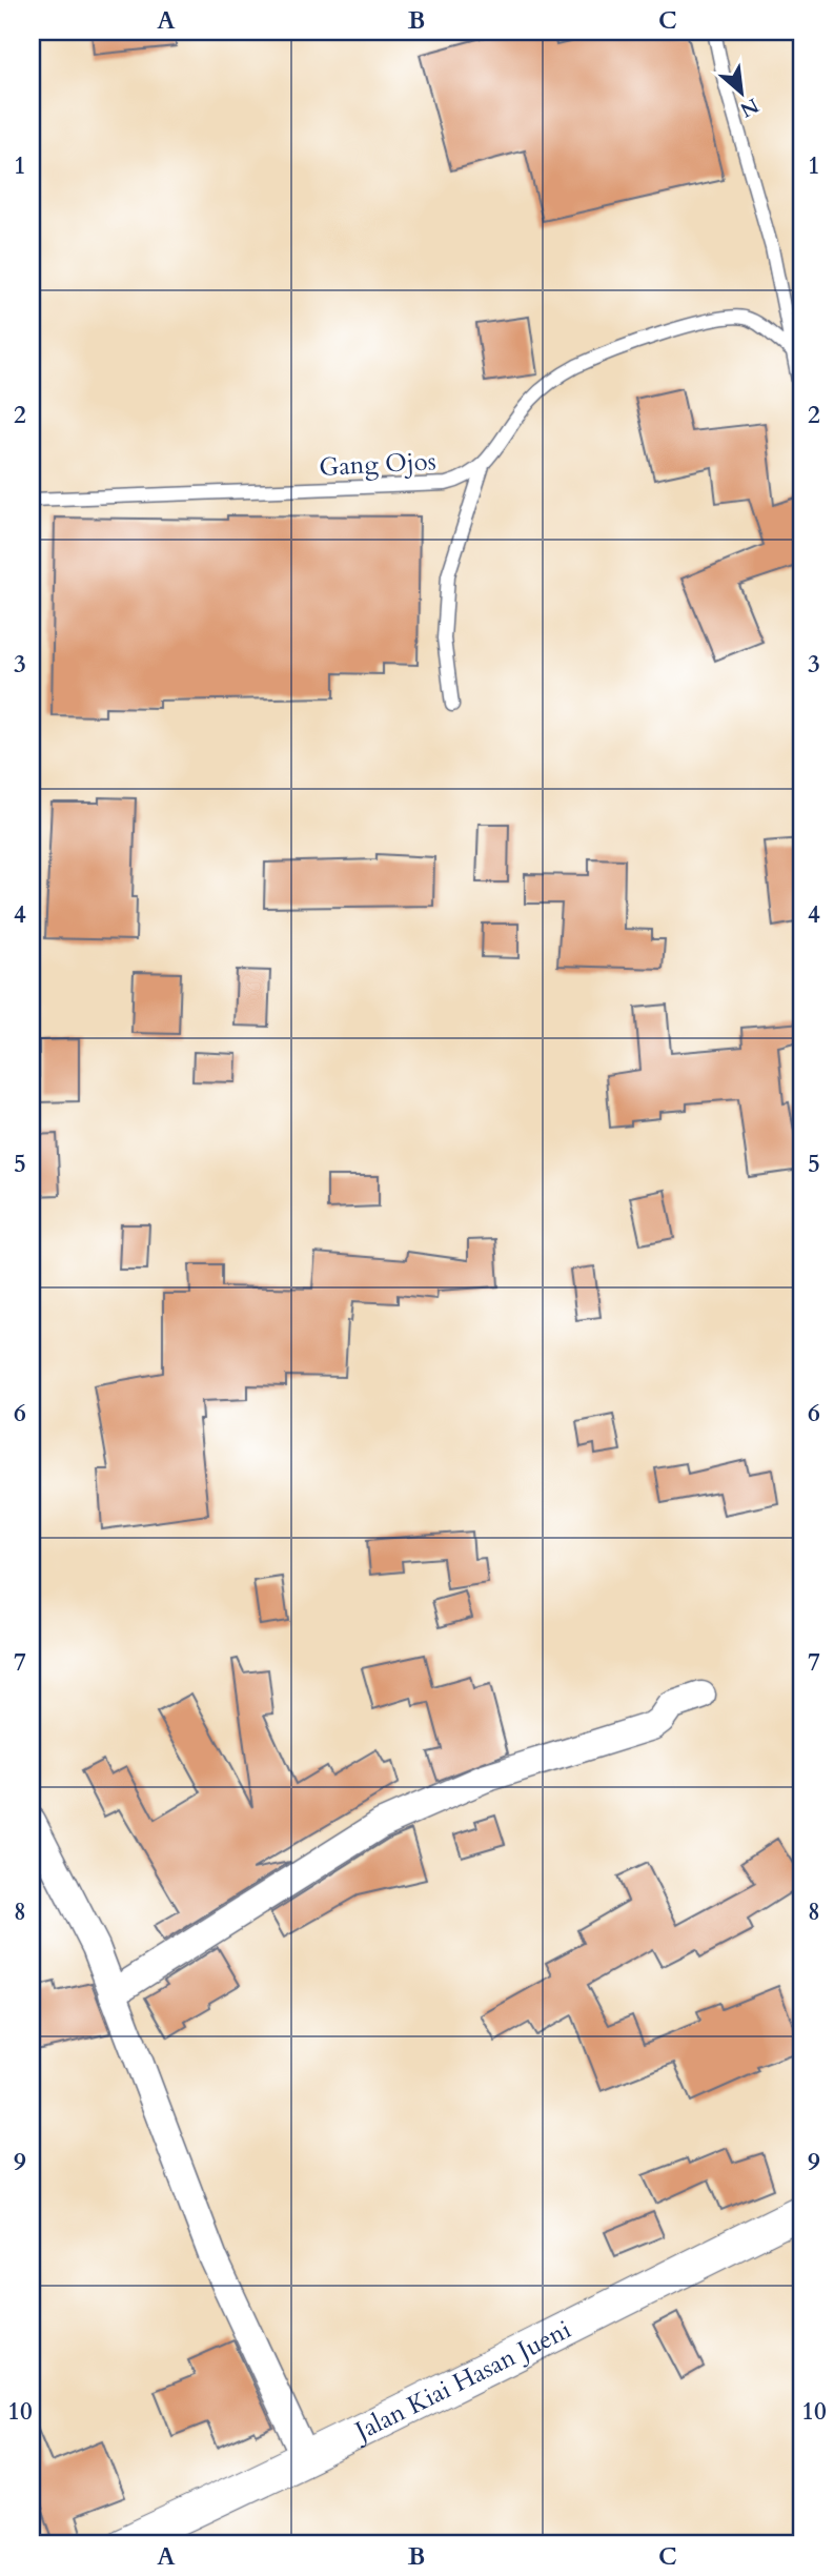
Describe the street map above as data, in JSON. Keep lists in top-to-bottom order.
{
  "streets": {
    "street": ["Jalan Kiai Hasan Jueni"],
    "lane": ["Gang Ojos"]
  },
  "north": "bottom right",
  "grid": {
    "columns": ["A", "B", "C"],
    "rows": [
      "1",
      "2",
      "3",
      "4",
      "5",
      "6",
      "7",
      "8",
      "9",
      "10"
    ]
  }
}
